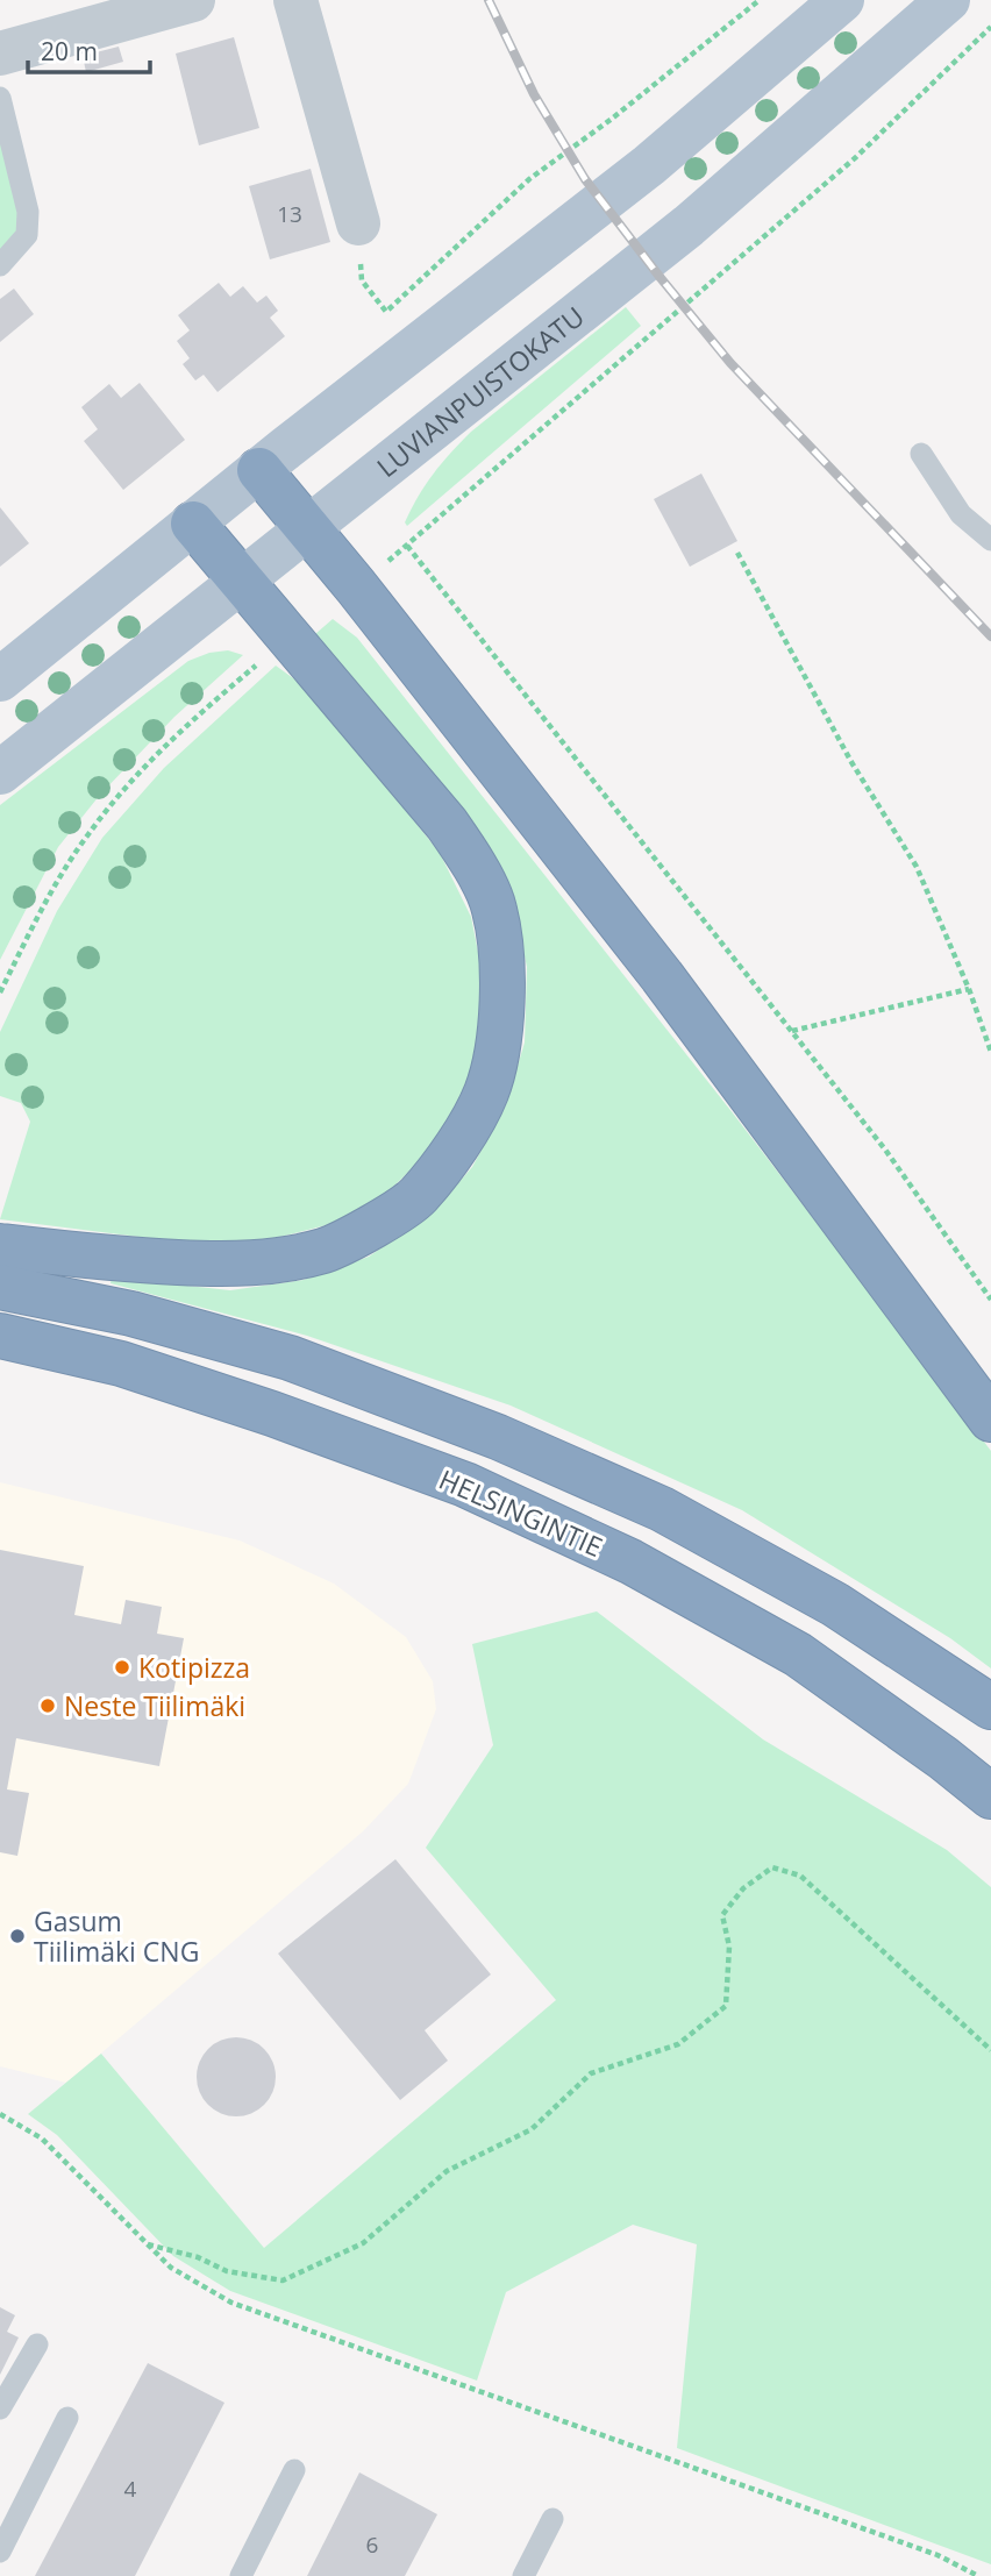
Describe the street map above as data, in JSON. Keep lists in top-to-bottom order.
{
  "streets": {
    "highway": ["HELSINGINTIE"],
    "main road": ["LUVIANPUISTOKATU"]
  },
  "places": ["Kotipizza", "Neste Tiilimäki", "Gasum Tiilimäki CNG"],
  "house_numbers": ["13", "4", "6"],
  "scale_bar": "20 m"
}
